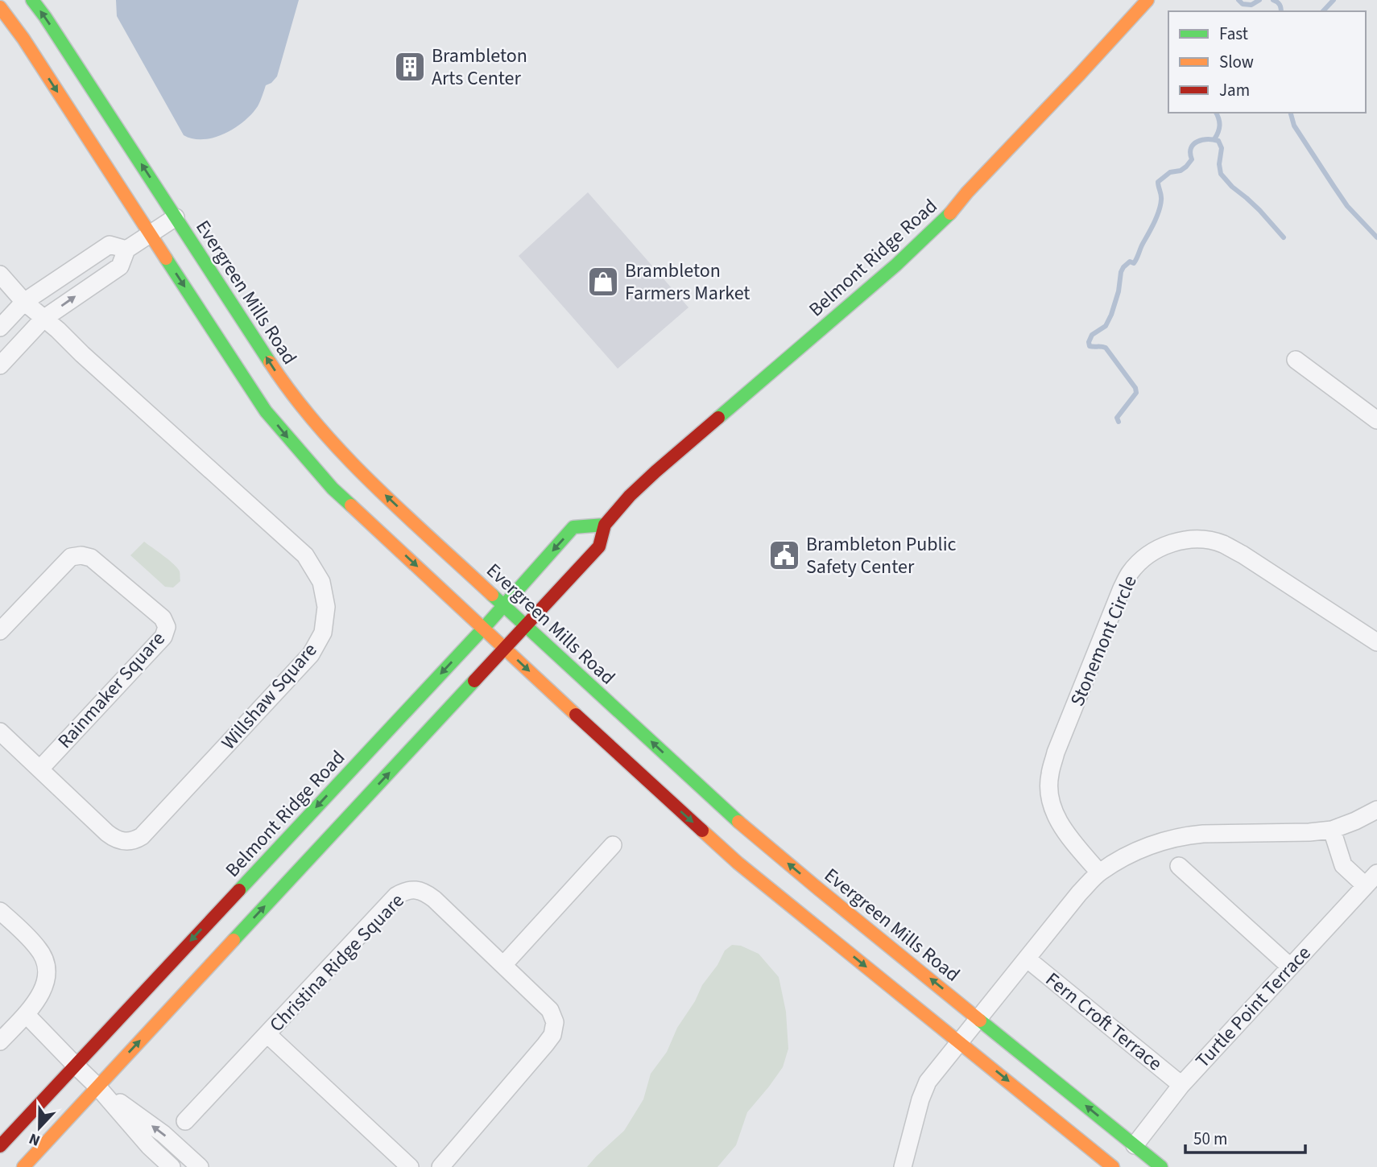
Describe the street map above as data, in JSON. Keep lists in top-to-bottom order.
{
  "streets": {
    "main road": ["Belmont Ridge Road", "Evergreen Mills Road"],
    "street": [
      "Stonemont Circle",
      "Rainmaker Square",
      "Willshaw Square",
      "Christina Ridge Square",
      "Turtle Point Terrace",
      "Fern Croft Terrace"
    ]
  },
  "crossings": [
    ["Belmont Ridge Road", "Evergreen Mills Road"],
    ["Evergreen Mills Road", "Turtle Point Terrace"],
    ["Rainmaker Square", "Willshaw Square"],
    ["Turtle Point Terrace", "Fern Croft Terrace"]
  ],
  "places": {
    "building": ["Brambleton Arts Center"],
    "shop": ["Brambleton Farmers Market"],
    "public building": ["Brambleton Public Safety Center"]
  },
  "legend": ["Fast", "Slow", "Jam"],
  "scale_bar": "50 m",
  "north": "bottom"
}
